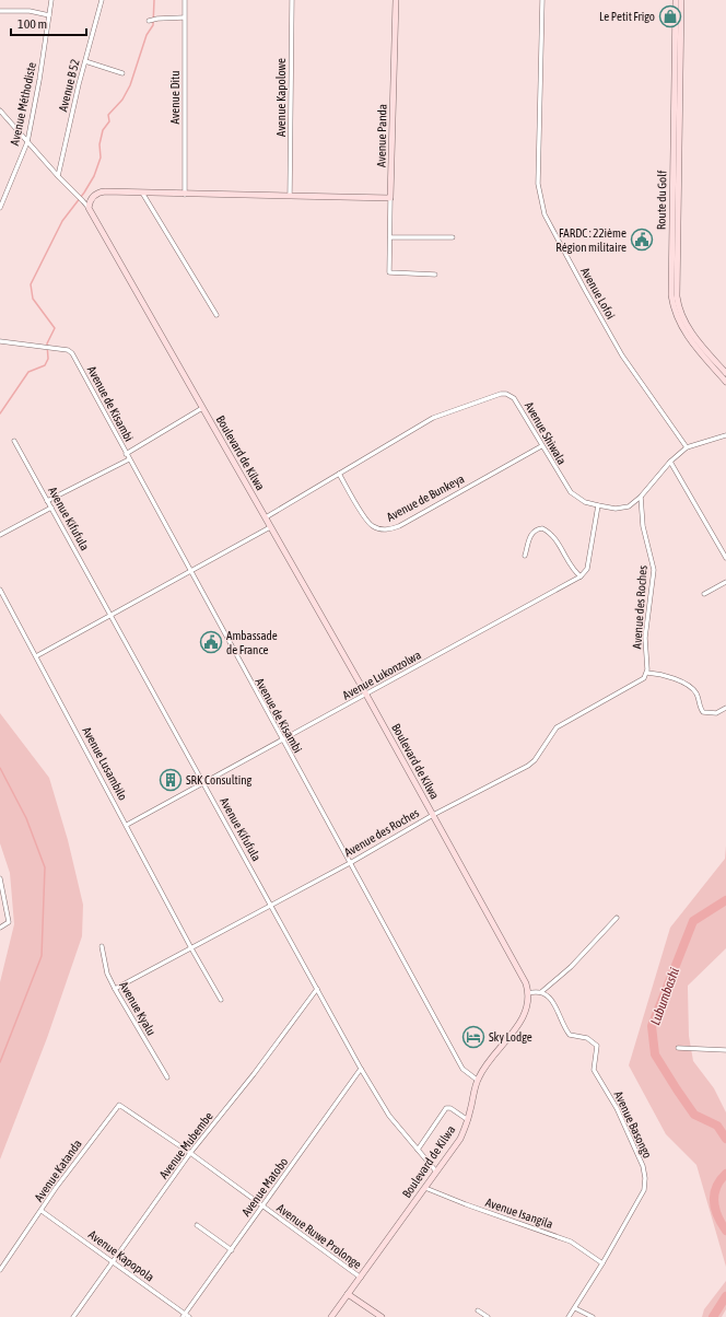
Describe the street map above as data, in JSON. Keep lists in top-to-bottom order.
{
  "streets": {
    "street": [
      "Avenue B 52",
      "Avenue Ditu",
      "Avenue Kapolowe",
      "Avenue Méthodiste",
      "Avenue Panda",
      "Route du Golf",
      "Avenue Lofoi",
      "Avenue de Kisambi",
      "Avenue Shiwala",
      "Boulevard de Kilwa",
      "Avenue de Bunkeya",
      "Avenue Kifufula",
      "Avenue des Roches",
      "Avenue Lukonzolwa",
      "Avenue Lusambilo",
      "Avenue Kyalu",
      "Avenue Basongo",
      "Avenue Mubembe",
      "Avenue Katanda",
      "Avenue Matobo",
      "Avenue Isangila",
      "Avenue Ruwe Prolonge",
      "Avenue Kapopola"
    ]
  },
  "crossings": [
    ["Avenue Lofoi", "Avenue Shiwala"],
    ["Avenue de Kisambi", "Boulevard de Kilwa"],
    ["Avenue de Kisambi", "Avenue des Roches"],
    ["Avenue de Kisambi", "Avenue Lukonzolwa"],
    ["Avenue Shiwala", "Boulevard de Kilwa"],
    ["Avenue Shiwala", "Avenue de Bunkeya"],
    ["Avenue Shiwala", "Avenue des Roches"],
    ["Boulevard de Kilwa", "Avenue Kifufula"],
    ["Boulevard de Kilwa", "Avenue des Roches"],
    ["Boulevard de Kilwa", "Avenue Lukonzolwa"],
    ["Boulevard de Kilwa", "Avenue Isangila"],
    ["Boulevard de Kilwa", "Avenue Ruwe Prolonge"],
    ["Avenue Kifufula", "Avenue des Roches"],
    ["Avenue Kifufula", "Avenue Lukonzolwa"],
    ["Avenue Kifufula", "Avenue Mubembe"],
    ["Avenue Kifufula", "Avenue Matobo"],
    ["Avenue des Roches", "Avenue Lusambilo"],
    ["Avenue des Roches", "Avenue Kyalu"],
    ["Avenue Lukonzolwa", "Avenue Lusambilo"],
    ["Avenue Basongo", "Avenue Isangila"],
    ["Avenue Mubembe", "Avenue Ruwe Prolonge"],
    ["Avenue Mubembe", "Avenue Kapopola"],
    ["Avenue Katanda", "Avenue Ruwe Prolonge"],
    ["Avenue Katanda", "Avenue Kapopola"],
    ["Avenue Matobo", "Avenue Ruwe Prolonge"],
    ["Avenue Matobo", "Avenue Kapopola"]
  ],
  "water": ["Lubumbashi"],
  "places": {
    "shop": ["Le Petit Frigo"],
    "public building": ["FARDC : 22ième Région militaire", "Ambassade de France"],
    "building": ["SRK Consulting"],
    "hotel": ["Sky Lodge"]
  },
  "scale_bar": "100 m"
}
